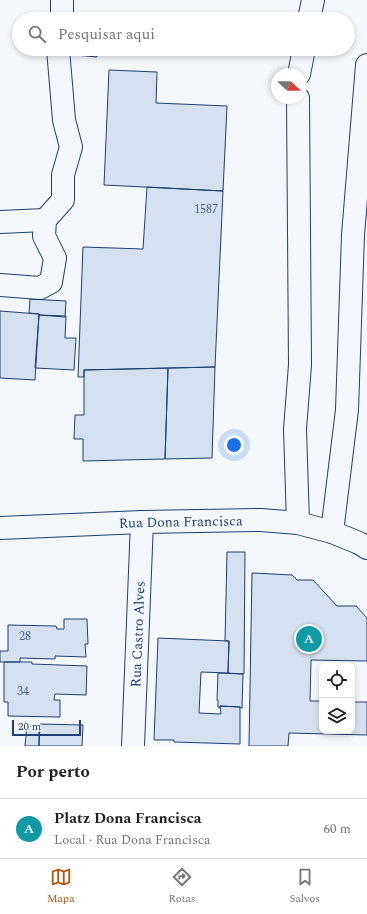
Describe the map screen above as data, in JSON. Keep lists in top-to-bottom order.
{
  "streets": {
    "main road": ["Rua Dona Francisca", "Rua Castro Alves"]
  },
  "crossings": [
    ["Rua Dona Francisca", "Rua Castro Alves"]
  ],
  "house_numbers": ["1587", "28", "34"],
  "scale_bar": "20 m",
  "north": "right",
  "page": {
    "search": "Pesquisar aqui",
    "pins": "A",
    "scale": "20 m",
    "heading": "Por perto",
    "list": [
      {
        "mark": "A",
        "name": "Platz Dona Francisca",
        "note": "Local · Rua Dona Francisca",
        "value": "60 m"
      }
    ],
    "nav": ["Mapa", "Rotas", "Salvos"]
  }
}
